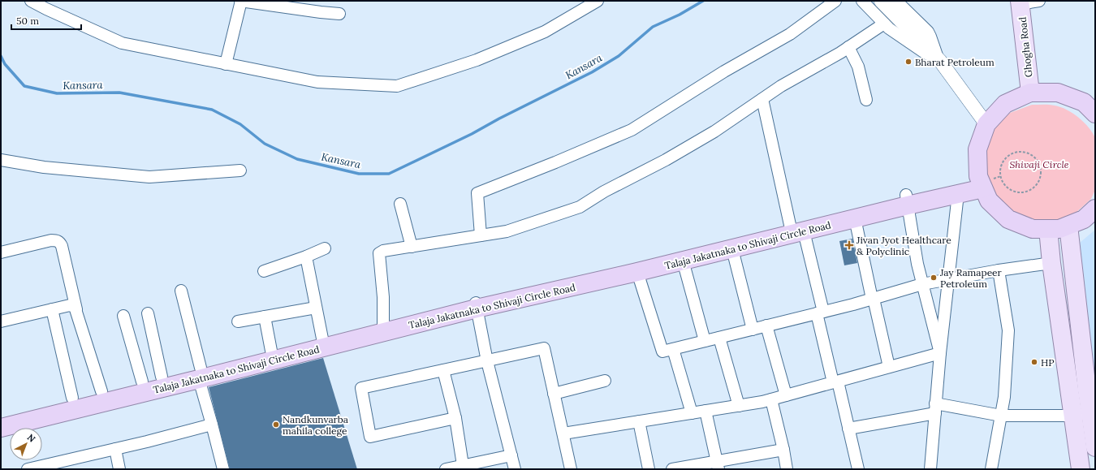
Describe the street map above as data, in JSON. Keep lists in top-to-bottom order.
{
  "streets": {
    "highway": ["Talaja Jakatnaka to Shivaji Circle Road"],
    "main road": ["Ghogha Road"]
  },
  "water": ["Kansara"],
  "parks": ["Shivaji Circle"],
  "places": {
    "other": [
      "Bharat Petroleum",
      "Jay Ramapeer Petroleum",
      "HP",
      "Nandkunvarba mahila college"
    ],
    "health": ["Jivan Jyot Healthcare & Polyclinic"]
  },
  "scale_bar": "50 m",
  "north": "top right"
}
